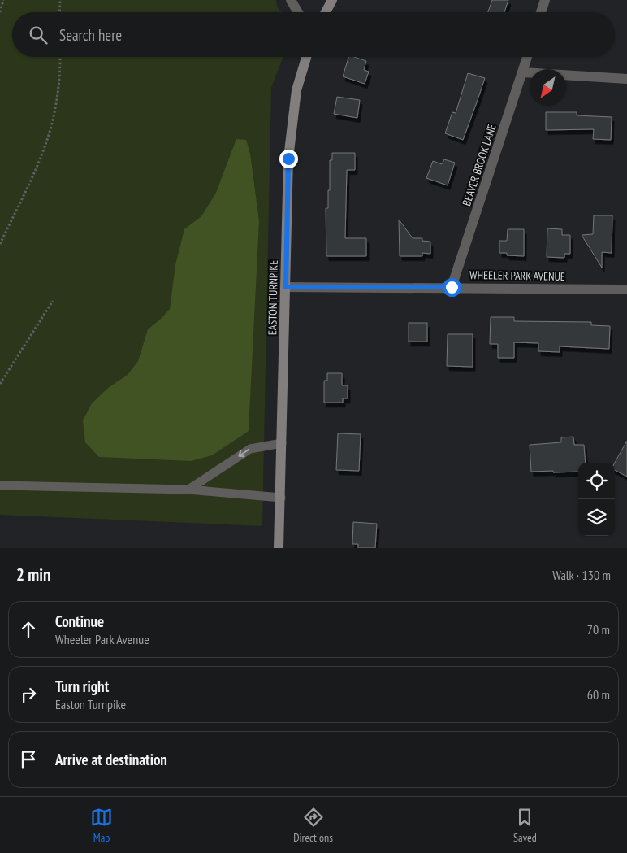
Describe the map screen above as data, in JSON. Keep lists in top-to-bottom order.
{
  "streets": {
    "main road": ["EASTON TURNPIKE"],
    "street": ["BEAVER BROOK LANE", "WHEELER PARK AVENUE"]
  },
  "crossings": [
    ["BEAVER BROOK LANE", "WHEELER PARK AVENUE"],
    ["WHEELER PARK AVENUE", "EASTON TURNPIKE"]
  ],
  "north": "bottom left",
  "page": {
    "search": "Search here",
    "heading": ["2 min", "Walk · 130 m"],
    "list": [
      ["Continue", "Wheeler Park Avenue", "70 m"],
      ["Turn right", "Easton Turnpike", "60 m"],
      "Arrive at destination"
    ],
    "nav": ["Map", "Directions", "Saved"]
  }
}
